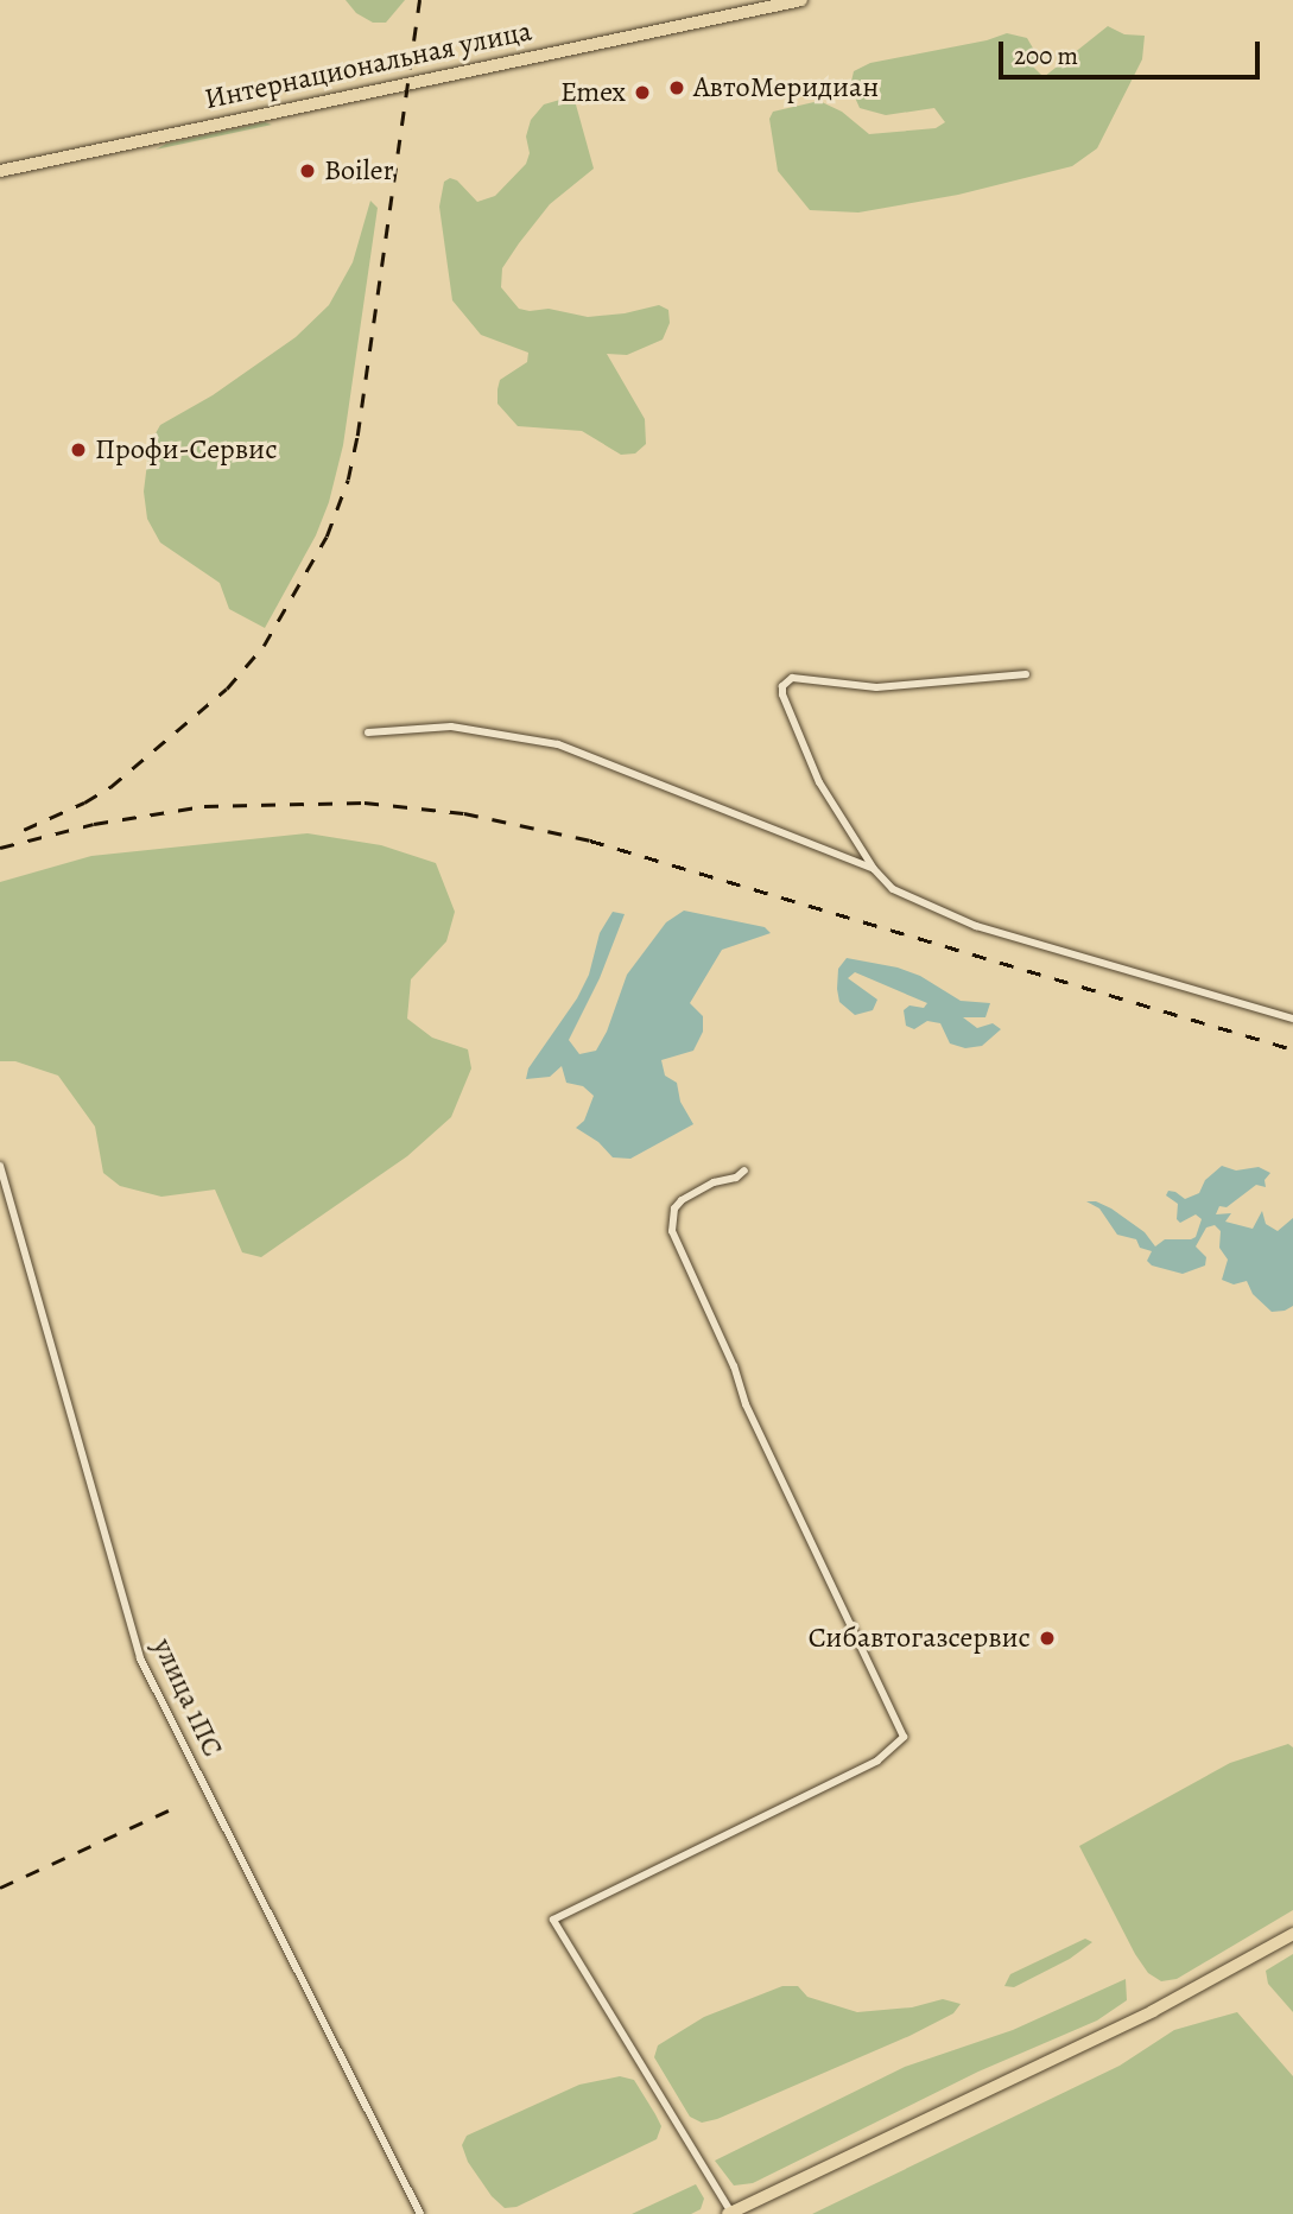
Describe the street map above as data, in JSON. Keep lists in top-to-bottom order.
{
  "streets": {
    "main road": ["Интернациональная улица"],
    "street": ["улица 1ПС"]
  },
  "places": [
    "АвтоМеридиан",
    "Emex",
    "Boiler",
    "Профи-Сервис",
    "Сибавтогазсервис"
  ],
  "scale_bar": "200 m"
}
